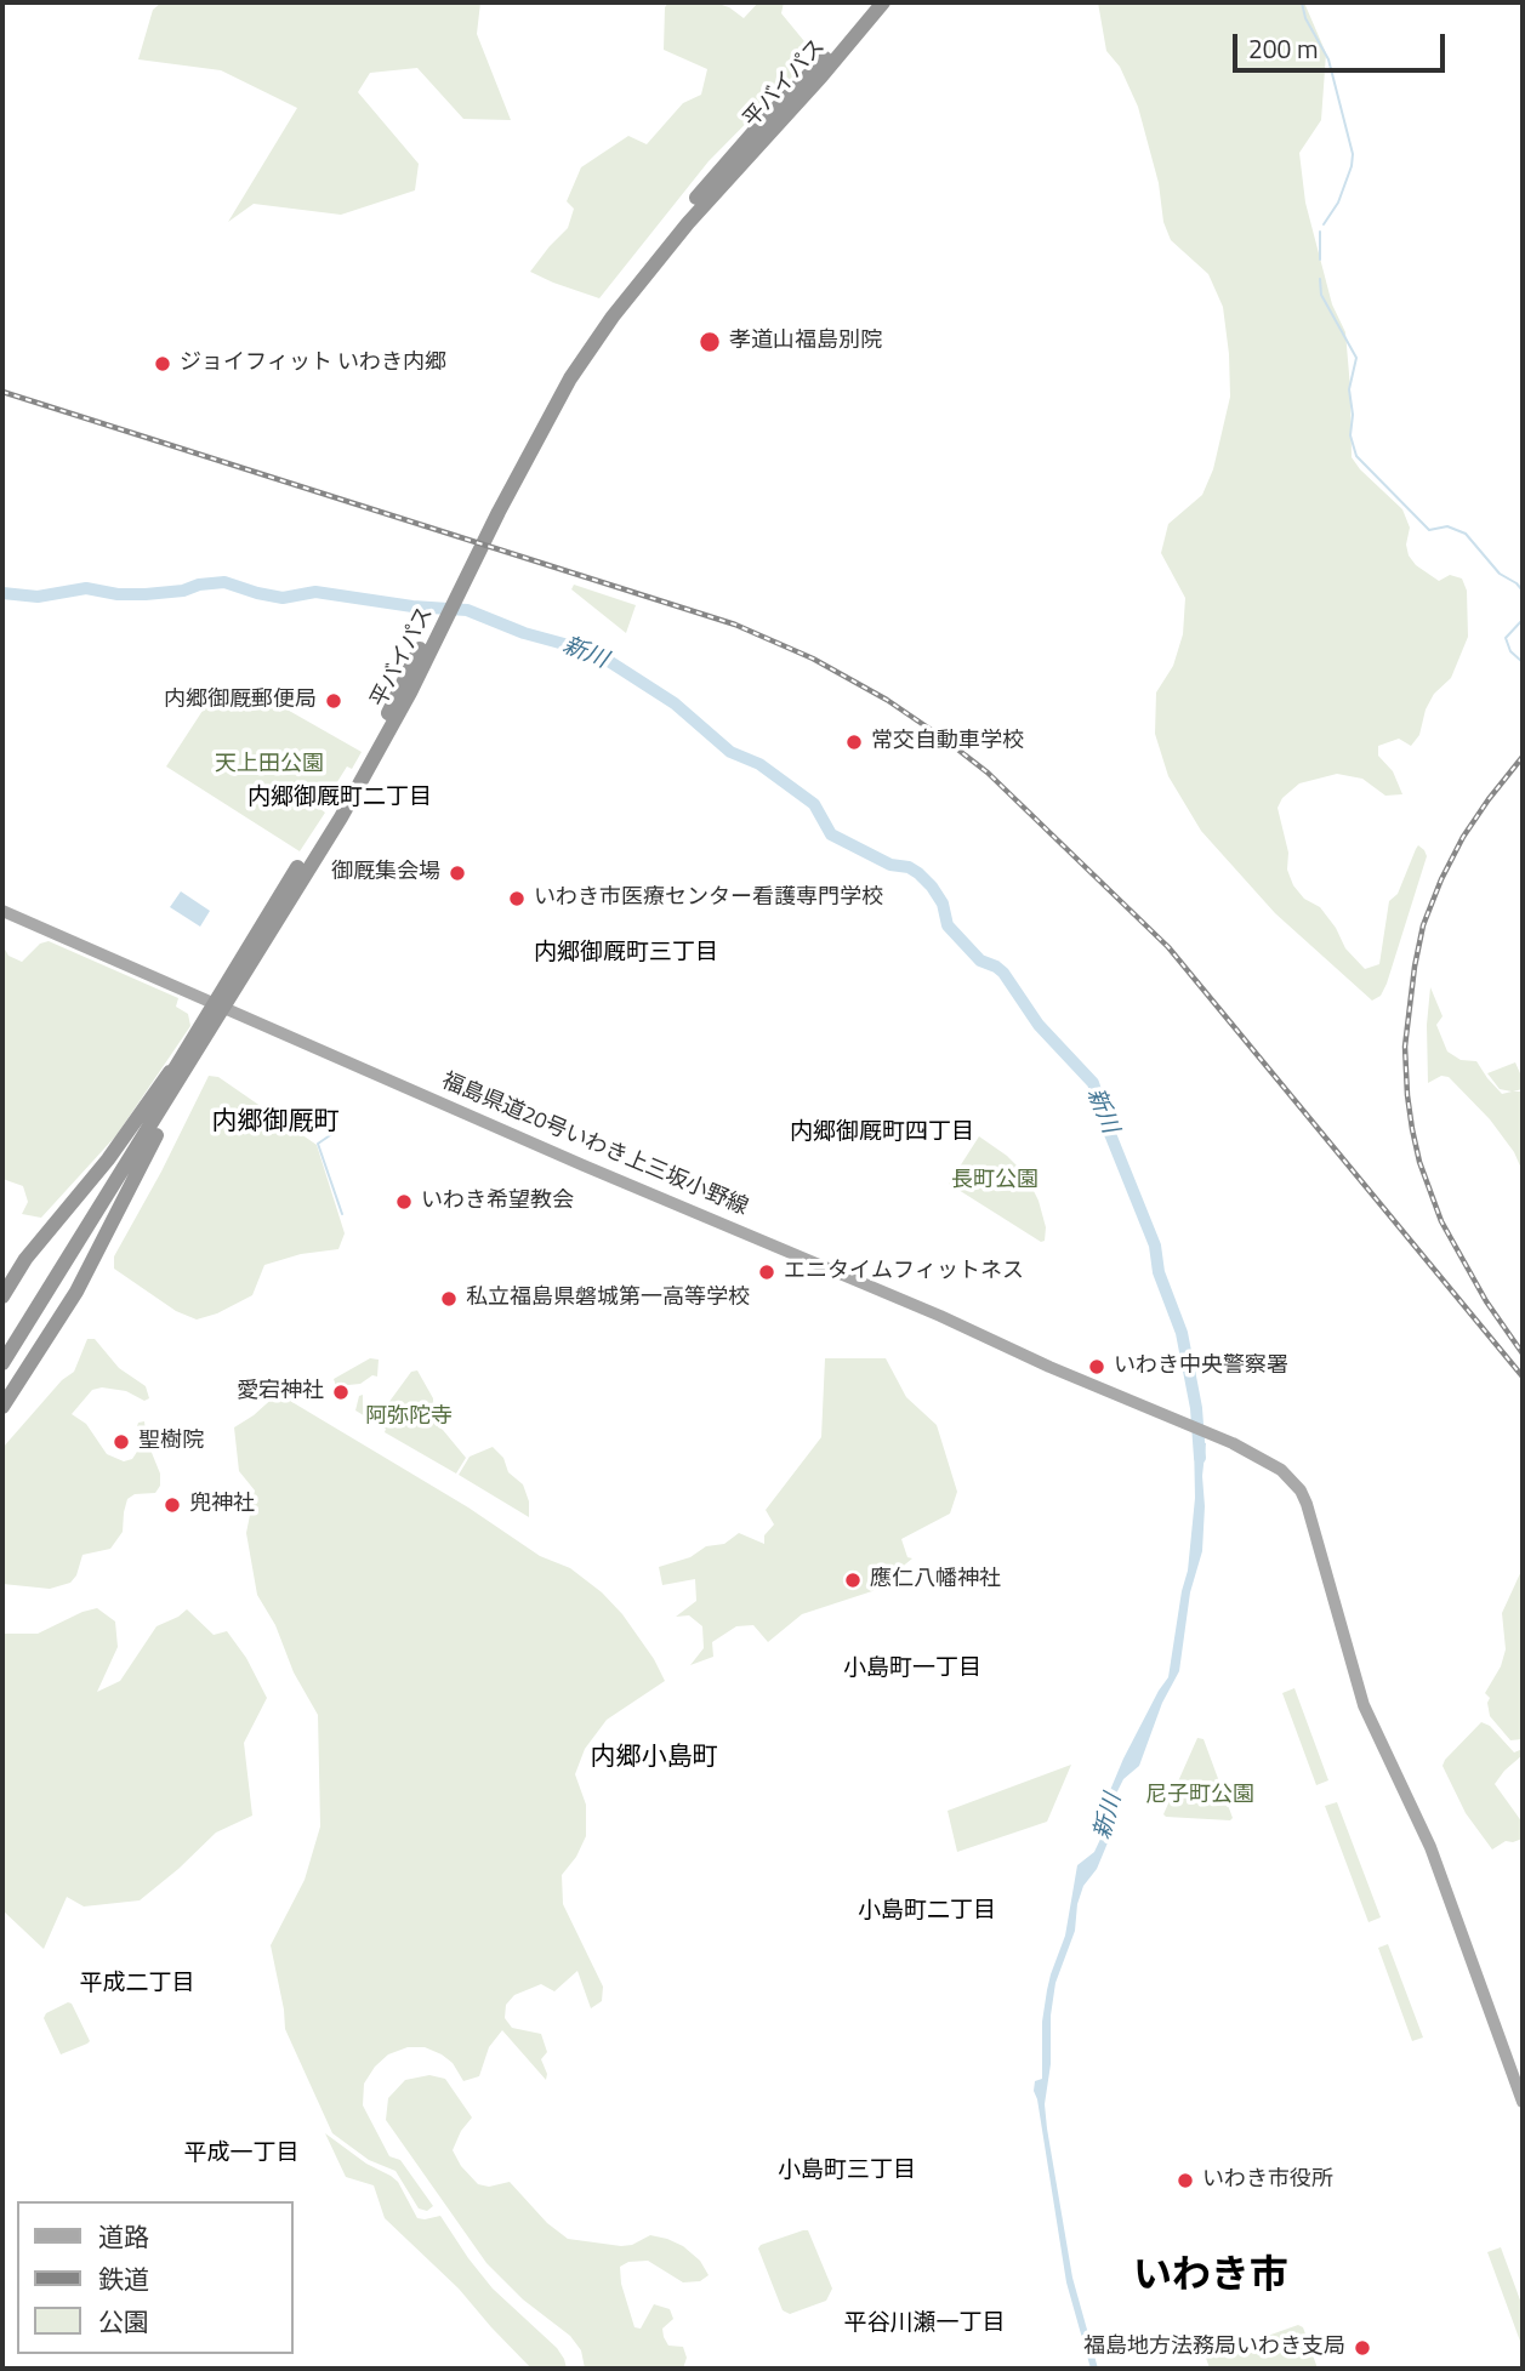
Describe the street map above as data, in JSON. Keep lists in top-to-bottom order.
{
  "streets": {
    "highway": ["平バイパス"],
    "main road": ["福島県道20号いわき上三坂小野線"]
  },
  "districts": [
    "内郷御厩町二丁目",
    "内郷御厩町三丁目",
    "内郷御厩町",
    "内郷御厩町四丁目",
    "小島町一丁目",
    "内郷小島町",
    "小島町二丁目",
    "平成二丁目",
    "平成一丁目",
    "小島町三丁目",
    "いわき市",
    "平谷川瀬一丁目"
  ],
  "water": ["新川"],
  "parks": [
    "天上田公園",
    "長町公園",
    "阿弥陀寺",
    "尼子町公園"
  ],
  "places": [
    "孝道山福島別院",
    "ジョイフィット いわき内郷",
    "内郷御厩郵便局",
    "常交自動車学校",
    "御厩集会場",
    "いわき市医療センター看護専門学校",
    "いわき希望教会",
    "エニタイムフィットネス",
    "私立福島県磐城第一高等学校",
    "いわき中央警察署",
    "愛宕神社",
    "聖樹院",
    "兜神社",
    "應仁八幡神社",
    "いわき市役所",
    "福島地方法務局いわき支局"
  ],
  "legend": ["道路", "鉄道", "公園"],
  "scale_bar": "200 m"
}
